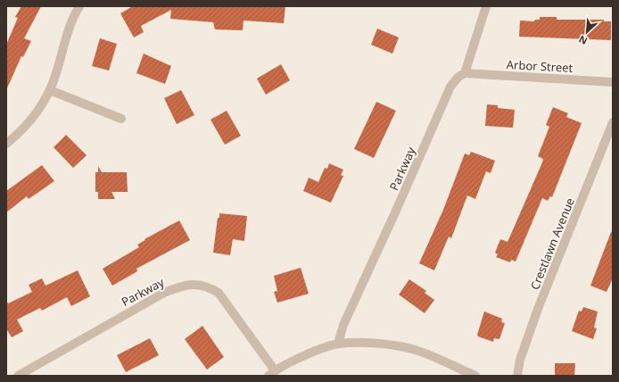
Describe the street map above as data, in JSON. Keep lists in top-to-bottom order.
{
  "streets": {
    "street": ["Arbor Street", "Parkway", "Crestlawn Avenue"]
  },
  "crossings": [
    ["Arbor Street", "Parkway"]
  ],
  "north": "bottom left"
}
